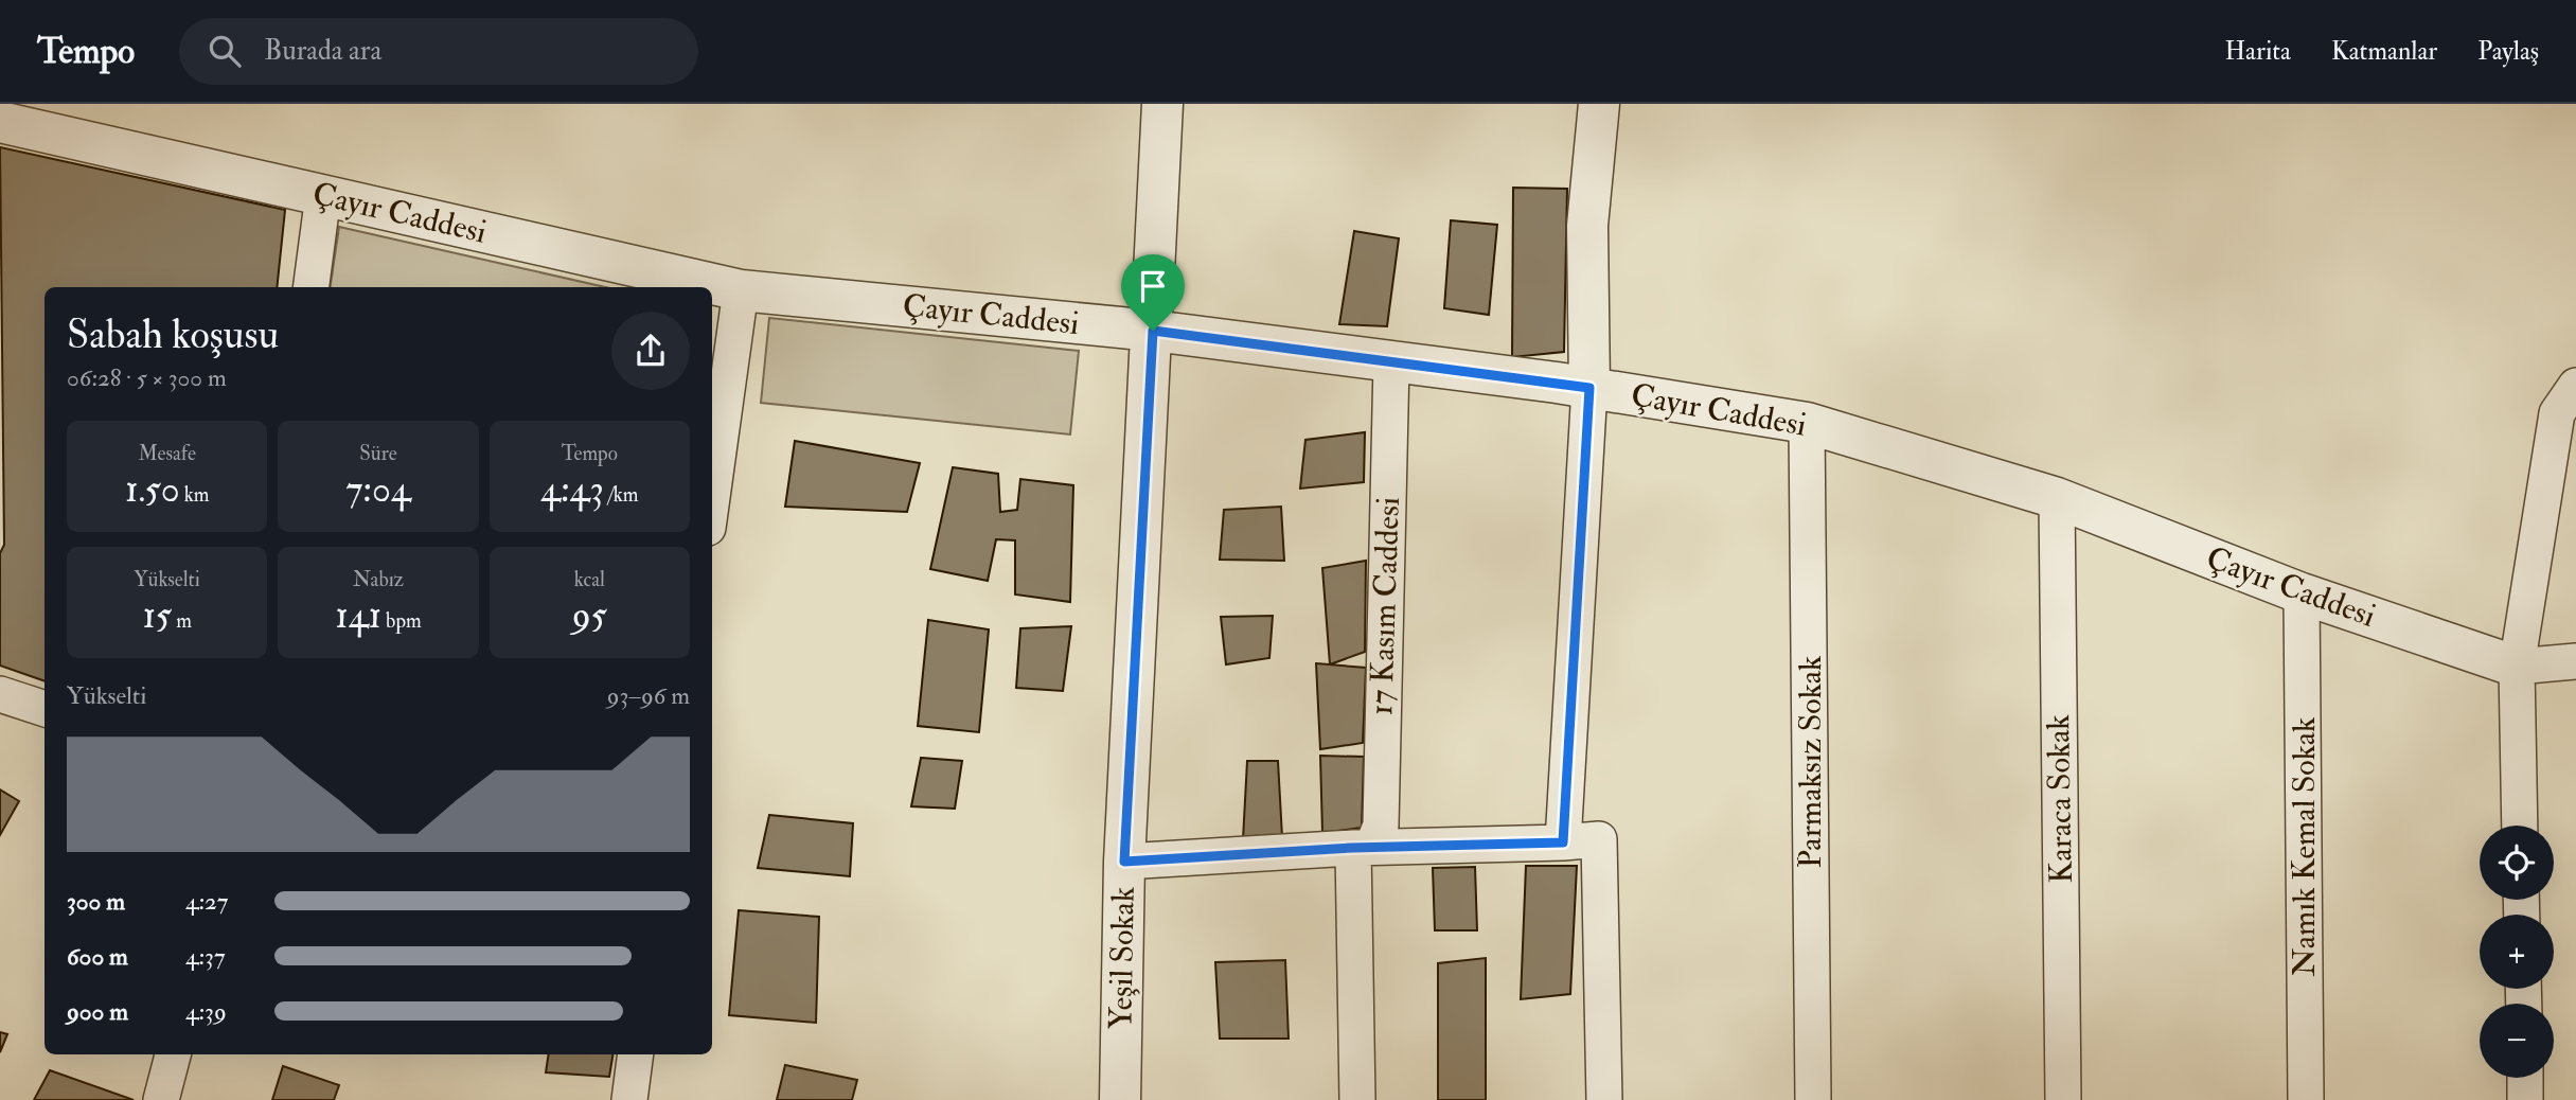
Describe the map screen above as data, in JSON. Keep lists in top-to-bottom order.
{
  "streets": {
    "street": [
      "Çayır Caddesi",
      "17 Kasım Caddesi",
      "Parmaksız Sokak",
      "Karaca Sokak",
      "Namık Kemal Sokak",
      "Yeşil Sokak"
    ]
  },
  "crossings": [
    ["Çayır Caddesi", "17 Kasım Caddesi"],
    ["Çayır Caddesi", "Parmaksız Sokak"],
    ["Çayır Caddesi", "Karaca Sokak"],
    ["Çayır Caddesi", "Namık Kemal Sokak"],
    ["Çayır Caddesi", "Yeşil Sokak"]
  ],
  "page": {
    "header": "Tempo",
    "search": "Burada ara",
    "nav": ["Harita", "Katmanlar", "Paylaş"],
    "heading": ["Sabah koşusu", "06:28 · 5 × 300 m"],
    "stats": [
      ["Mesafe", "1.50 km"],
      ["Süre", "7:04"],
      ["Tempo", "4:43 /km"],
      ["Yükselti", "15 m"],
      ["Nabız", "141 bpm"],
      ["kcal", "95"]
    ],
    "chart": ["Yükselti", "93–96 m"],
    "map_buttons": ["+", "−"],
    "list": [
      {
        "name": "300 m",
        "note": "4:27"
      },
      {
        "name": "600 m",
        "note": "4:37"
      },
      {
        "name": "900 m",
        "note": "4:39"
      }
    ]
  }
}
